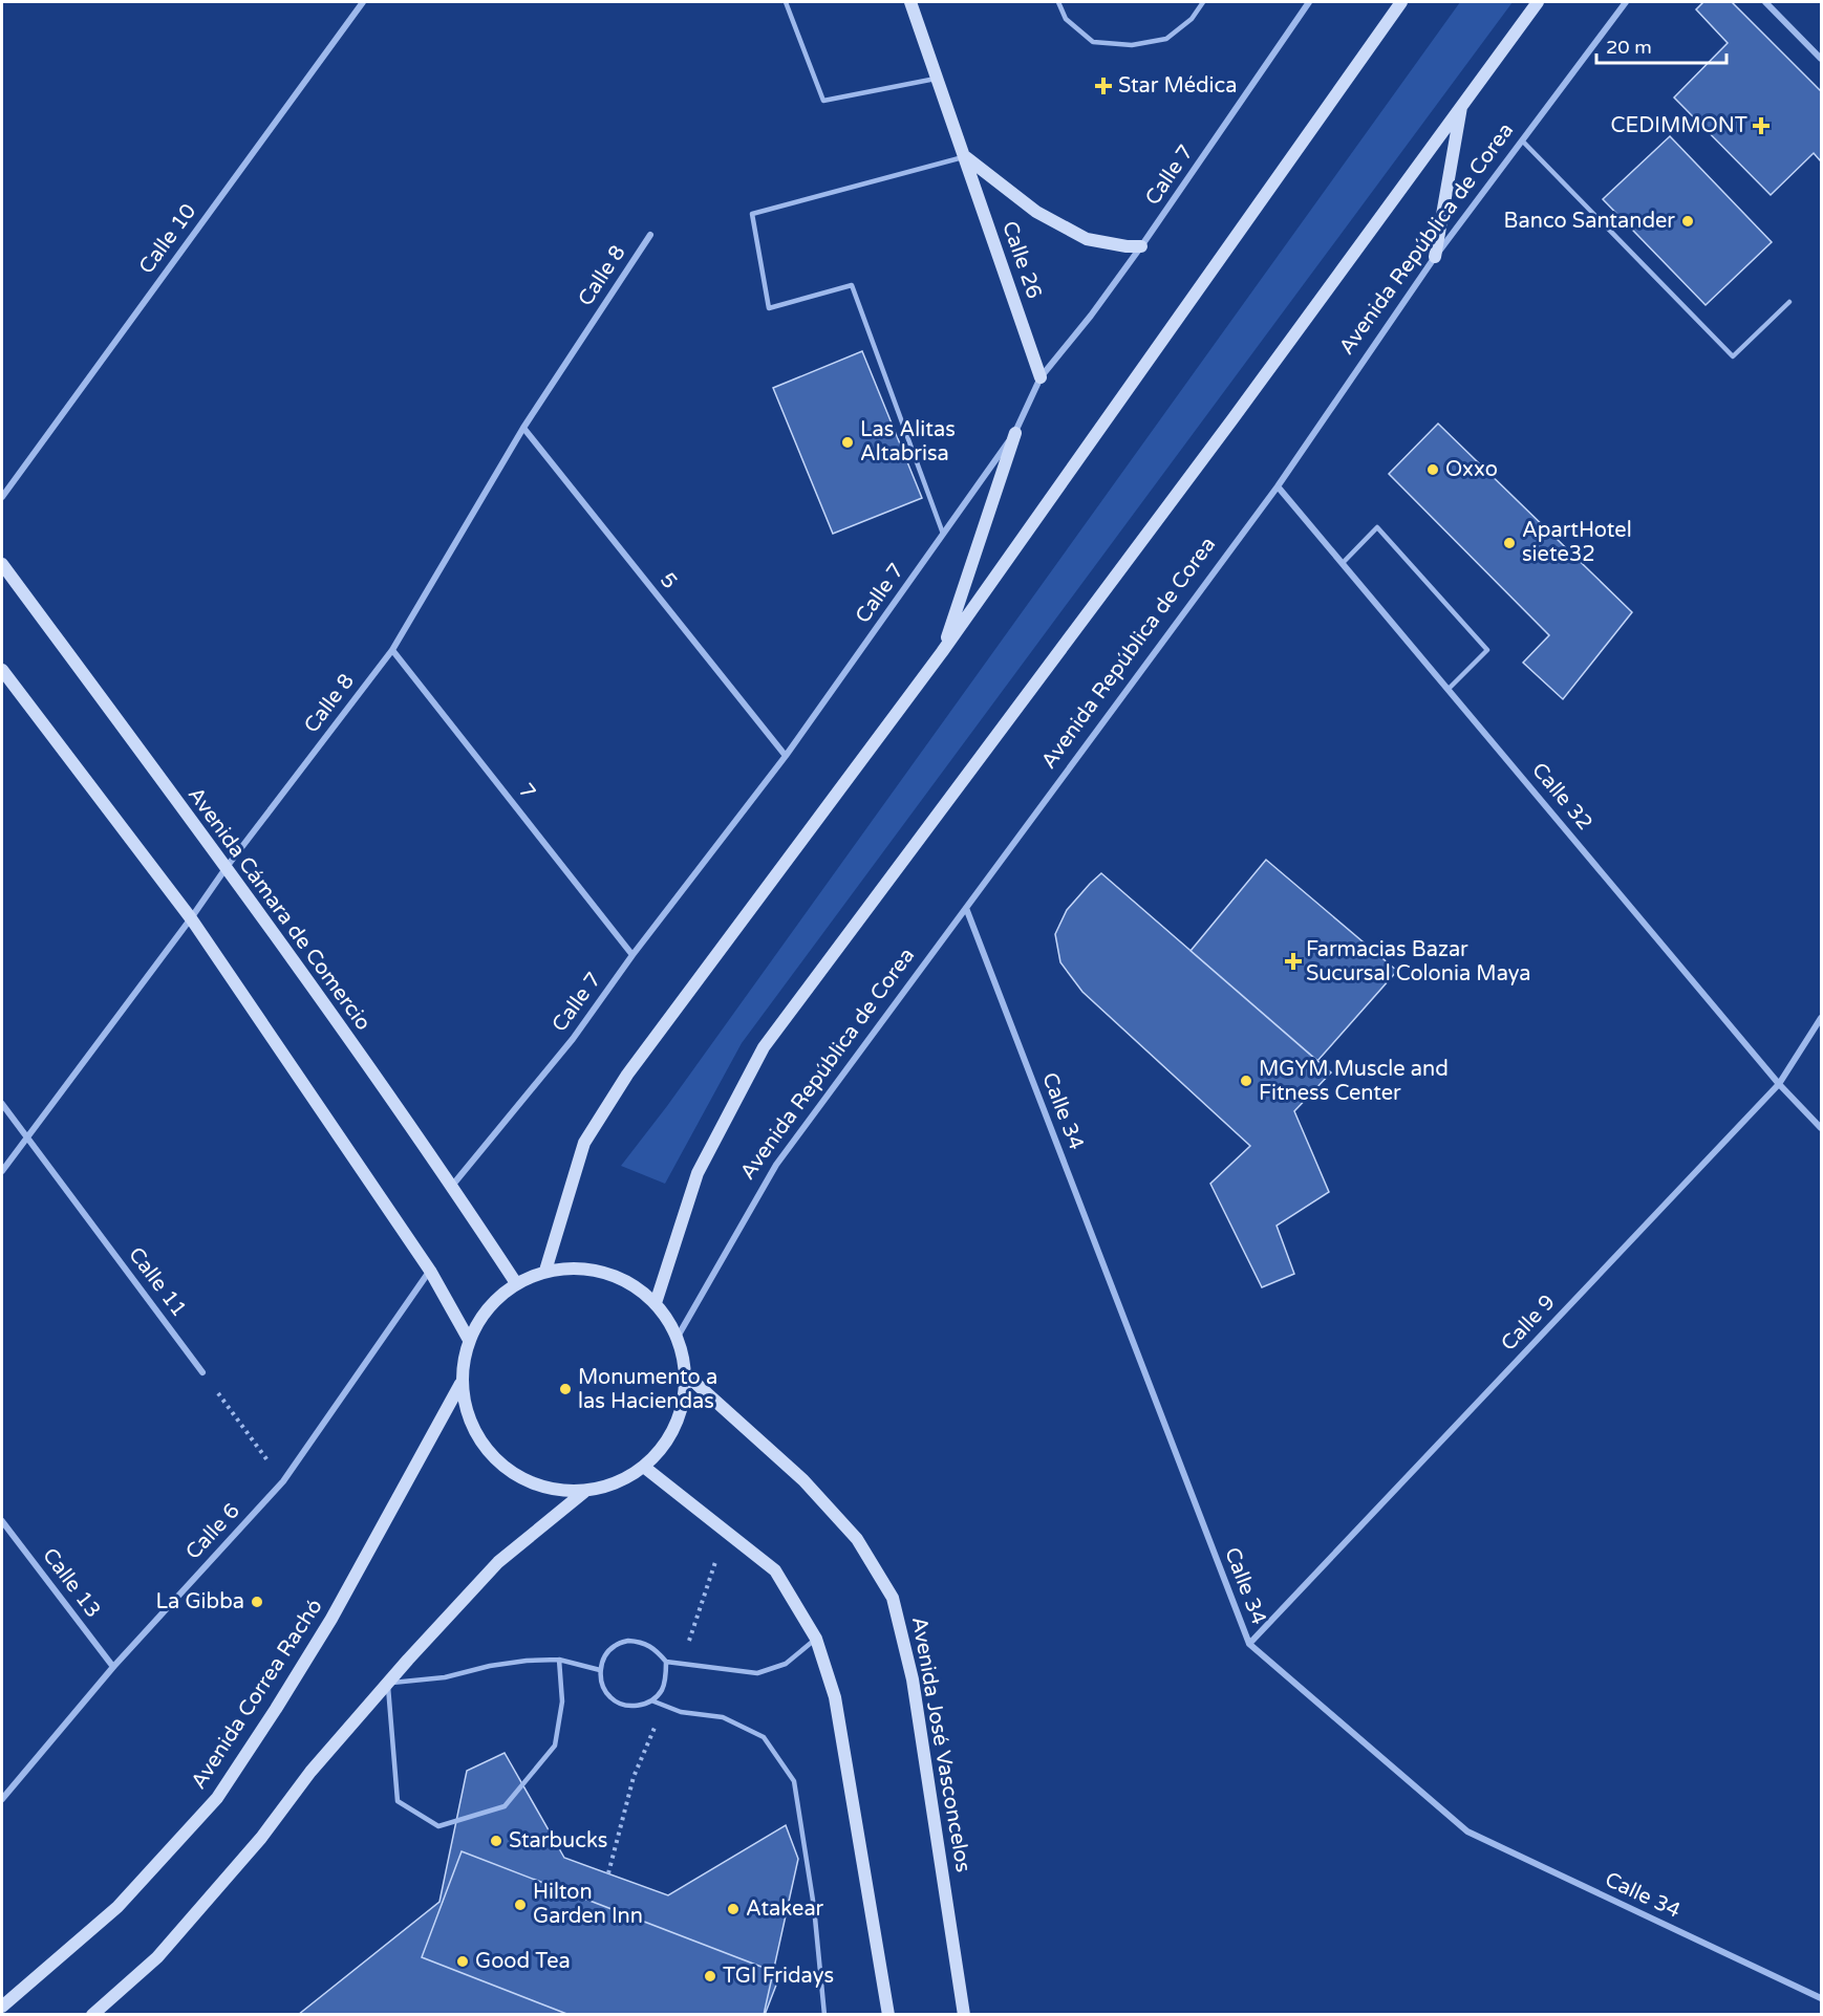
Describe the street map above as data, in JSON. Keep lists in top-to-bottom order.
{
  "streets": {
    "main road": [
      "Calle 26",
      "Avenida Cámara de Comercio",
      "Avenida Correa Rachó",
      "Avenida José Vasconcelos"
    ],
    "street": [
      "Calle 7",
      "Calle 10",
      "Avenida República de Corea",
      "Calle 8",
      "5",
      "7",
      "Calle 32",
      "Calle 34",
      "Calle 11",
      "Calle 9",
      "Calle 6",
      "Calle 13"
    ]
  },
  "crossings": [
    ["Calle 7", "Calle 26"],
    ["Calle 7", "5"],
    ["Calle 7", "7"],
    ["Calle 7", "Avenida Cámara de Comercio"],
    ["Avenida República de Corea", "Calle 32"],
    ["Avenida República de Corea", "Avenida Cámara de Comercio"],
    ["Avenida República de Corea", "Calle 34"],
    ["Avenida República de Corea", "Avenida Correa Rachó"],
    ["Avenida República de Corea", "Avenida José Vasconcelos"],
    ["Calle 8", "5"],
    ["Calle 8", "7"],
    ["Calle 8", "Avenida Cámara de Comercio"],
    ["Calle 8", "Calle 11"],
    ["Calle 32", "Calle 9"],
    ["Avenida Cámara de Comercio", "Avenida Correa Rachó"],
    ["Avenida Cámara de Comercio", "Avenida José Vasconcelos"],
    ["Calle 34", "Calle 9"],
    ["Calle 6", "Calle 13"],
    ["Avenida Correa Rachó", "Avenida José Vasconcelos"]
  ],
  "places": {
    "health": ["Star Médica", "CEDIMMONT", "Farmacias Bazar Sucursal Colonia Maya"],
    "other": [
      "Banco Santander",
      "Las Alitas Altabrisa",
      "Oxxo",
      "ApartHotel siete32",
      "MGYM Muscle and Fitness Center",
      "Monumento a las Haciendas",
      "La Gibba",
      "Starbucks",
      "Hilton Garden Inn",
      "Atakear",
      "Good Tea",
      "TGI Fridays"
    ]
  },
  "scale_bar": "20 m"
}
